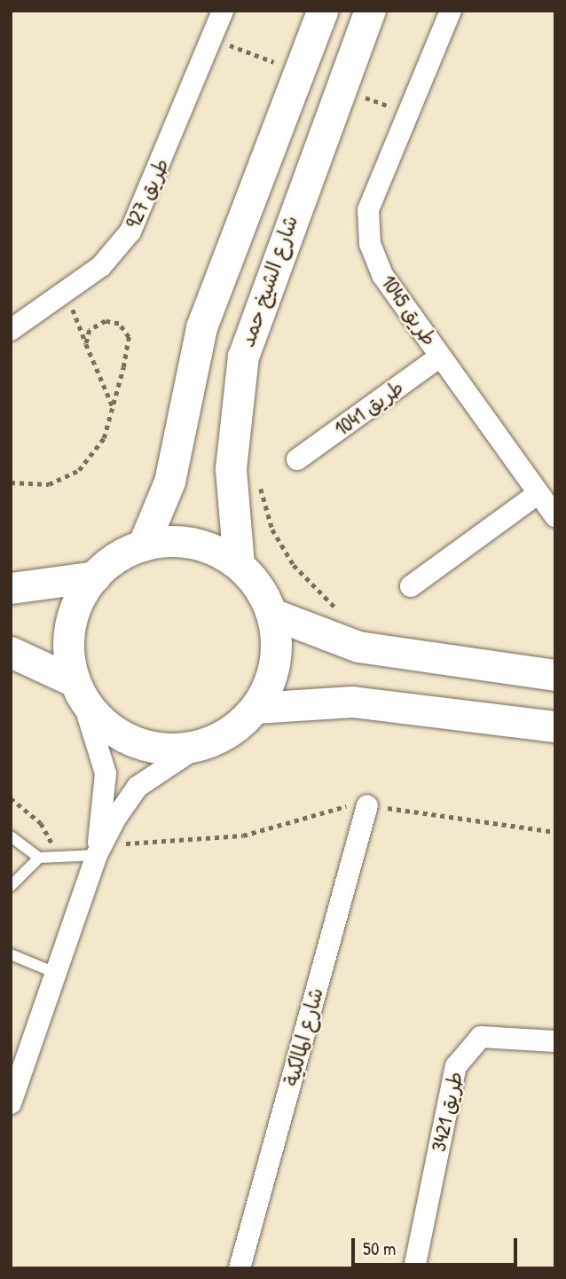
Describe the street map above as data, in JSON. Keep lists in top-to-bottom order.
{
  "streets": {
    "main road": ["شارع الشيخ حمد"],
    "street": [
      "طريق 927",
      "طريق 1045",
      "طريق 1041",
      "شارع المالكية",
      "طريق 3421"
    ]
  },
  "crossings": [
    ["طريق 1045", "طريق 1041"]
  ],
  "scale_bar": "50 m"
}
